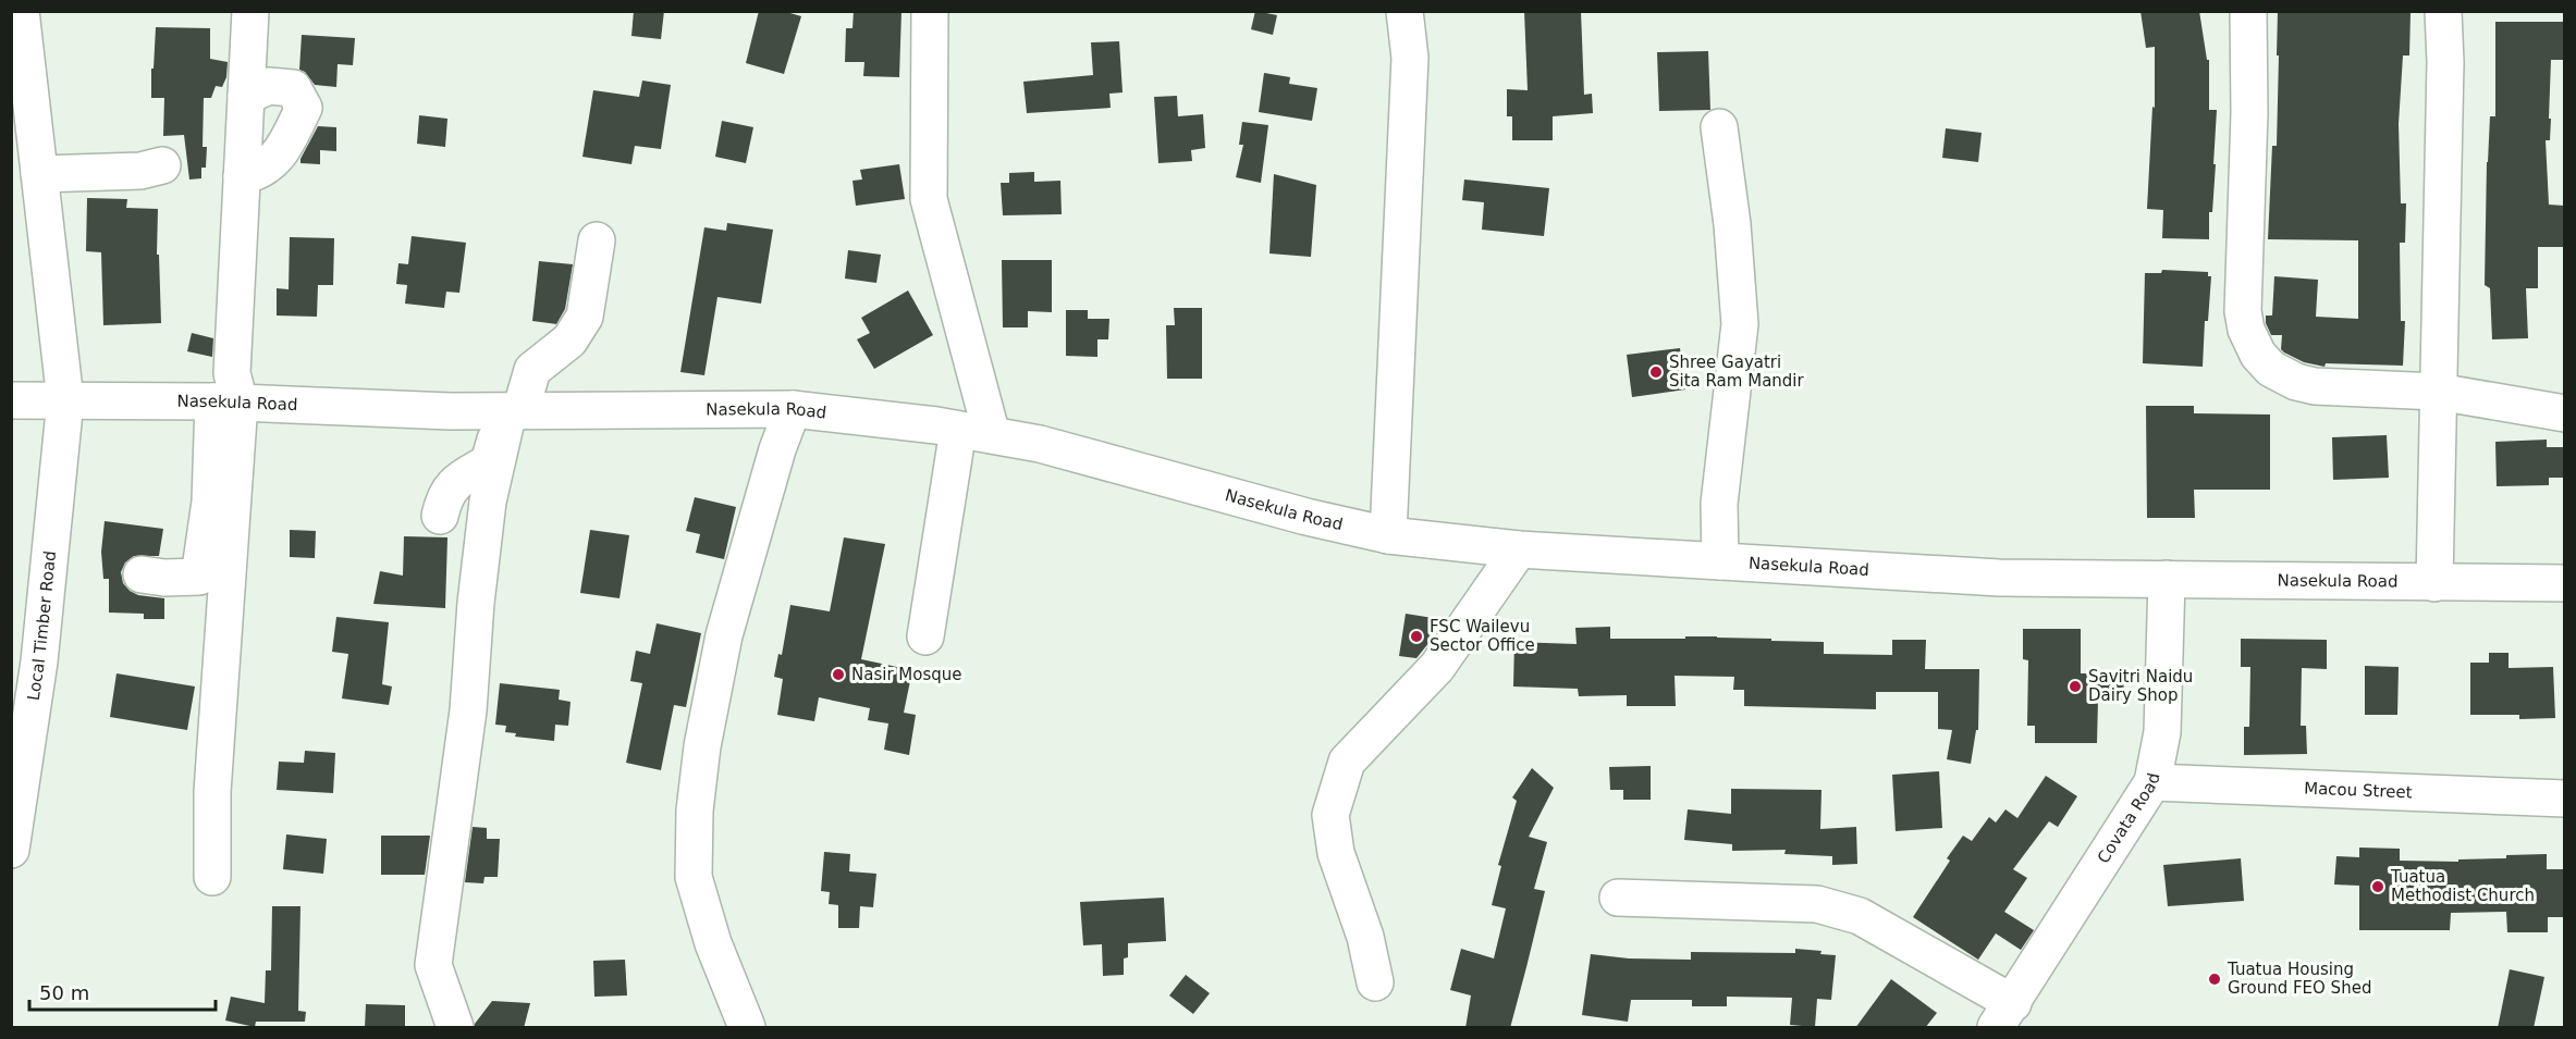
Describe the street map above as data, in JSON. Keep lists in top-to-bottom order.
{
  "streets": {
    "street": [
      "Nasekula Road",
      "Local Timber Road",
      "Macou Street",
      "Covata Road"
    ]
  },
  "crossings": [
    ["Nasekula Road", "Local Timber Road"],
    ["Nasekula Road", "Covata Road"],
    ["Macou Street", "Covata Road"]
  ],
  "places": [
    "Shree Gayatri Sita Ram Mandir",
    "FSC Wailevu Sector Office",
    "Nasir Mosque",
    "Savitri Naidu Dairy Shop",
    "Tuatua Methodist Church",
    "Tuatua Housing Ground FEO Shed"
  ],
  "scale_bar": "50 m"
}
